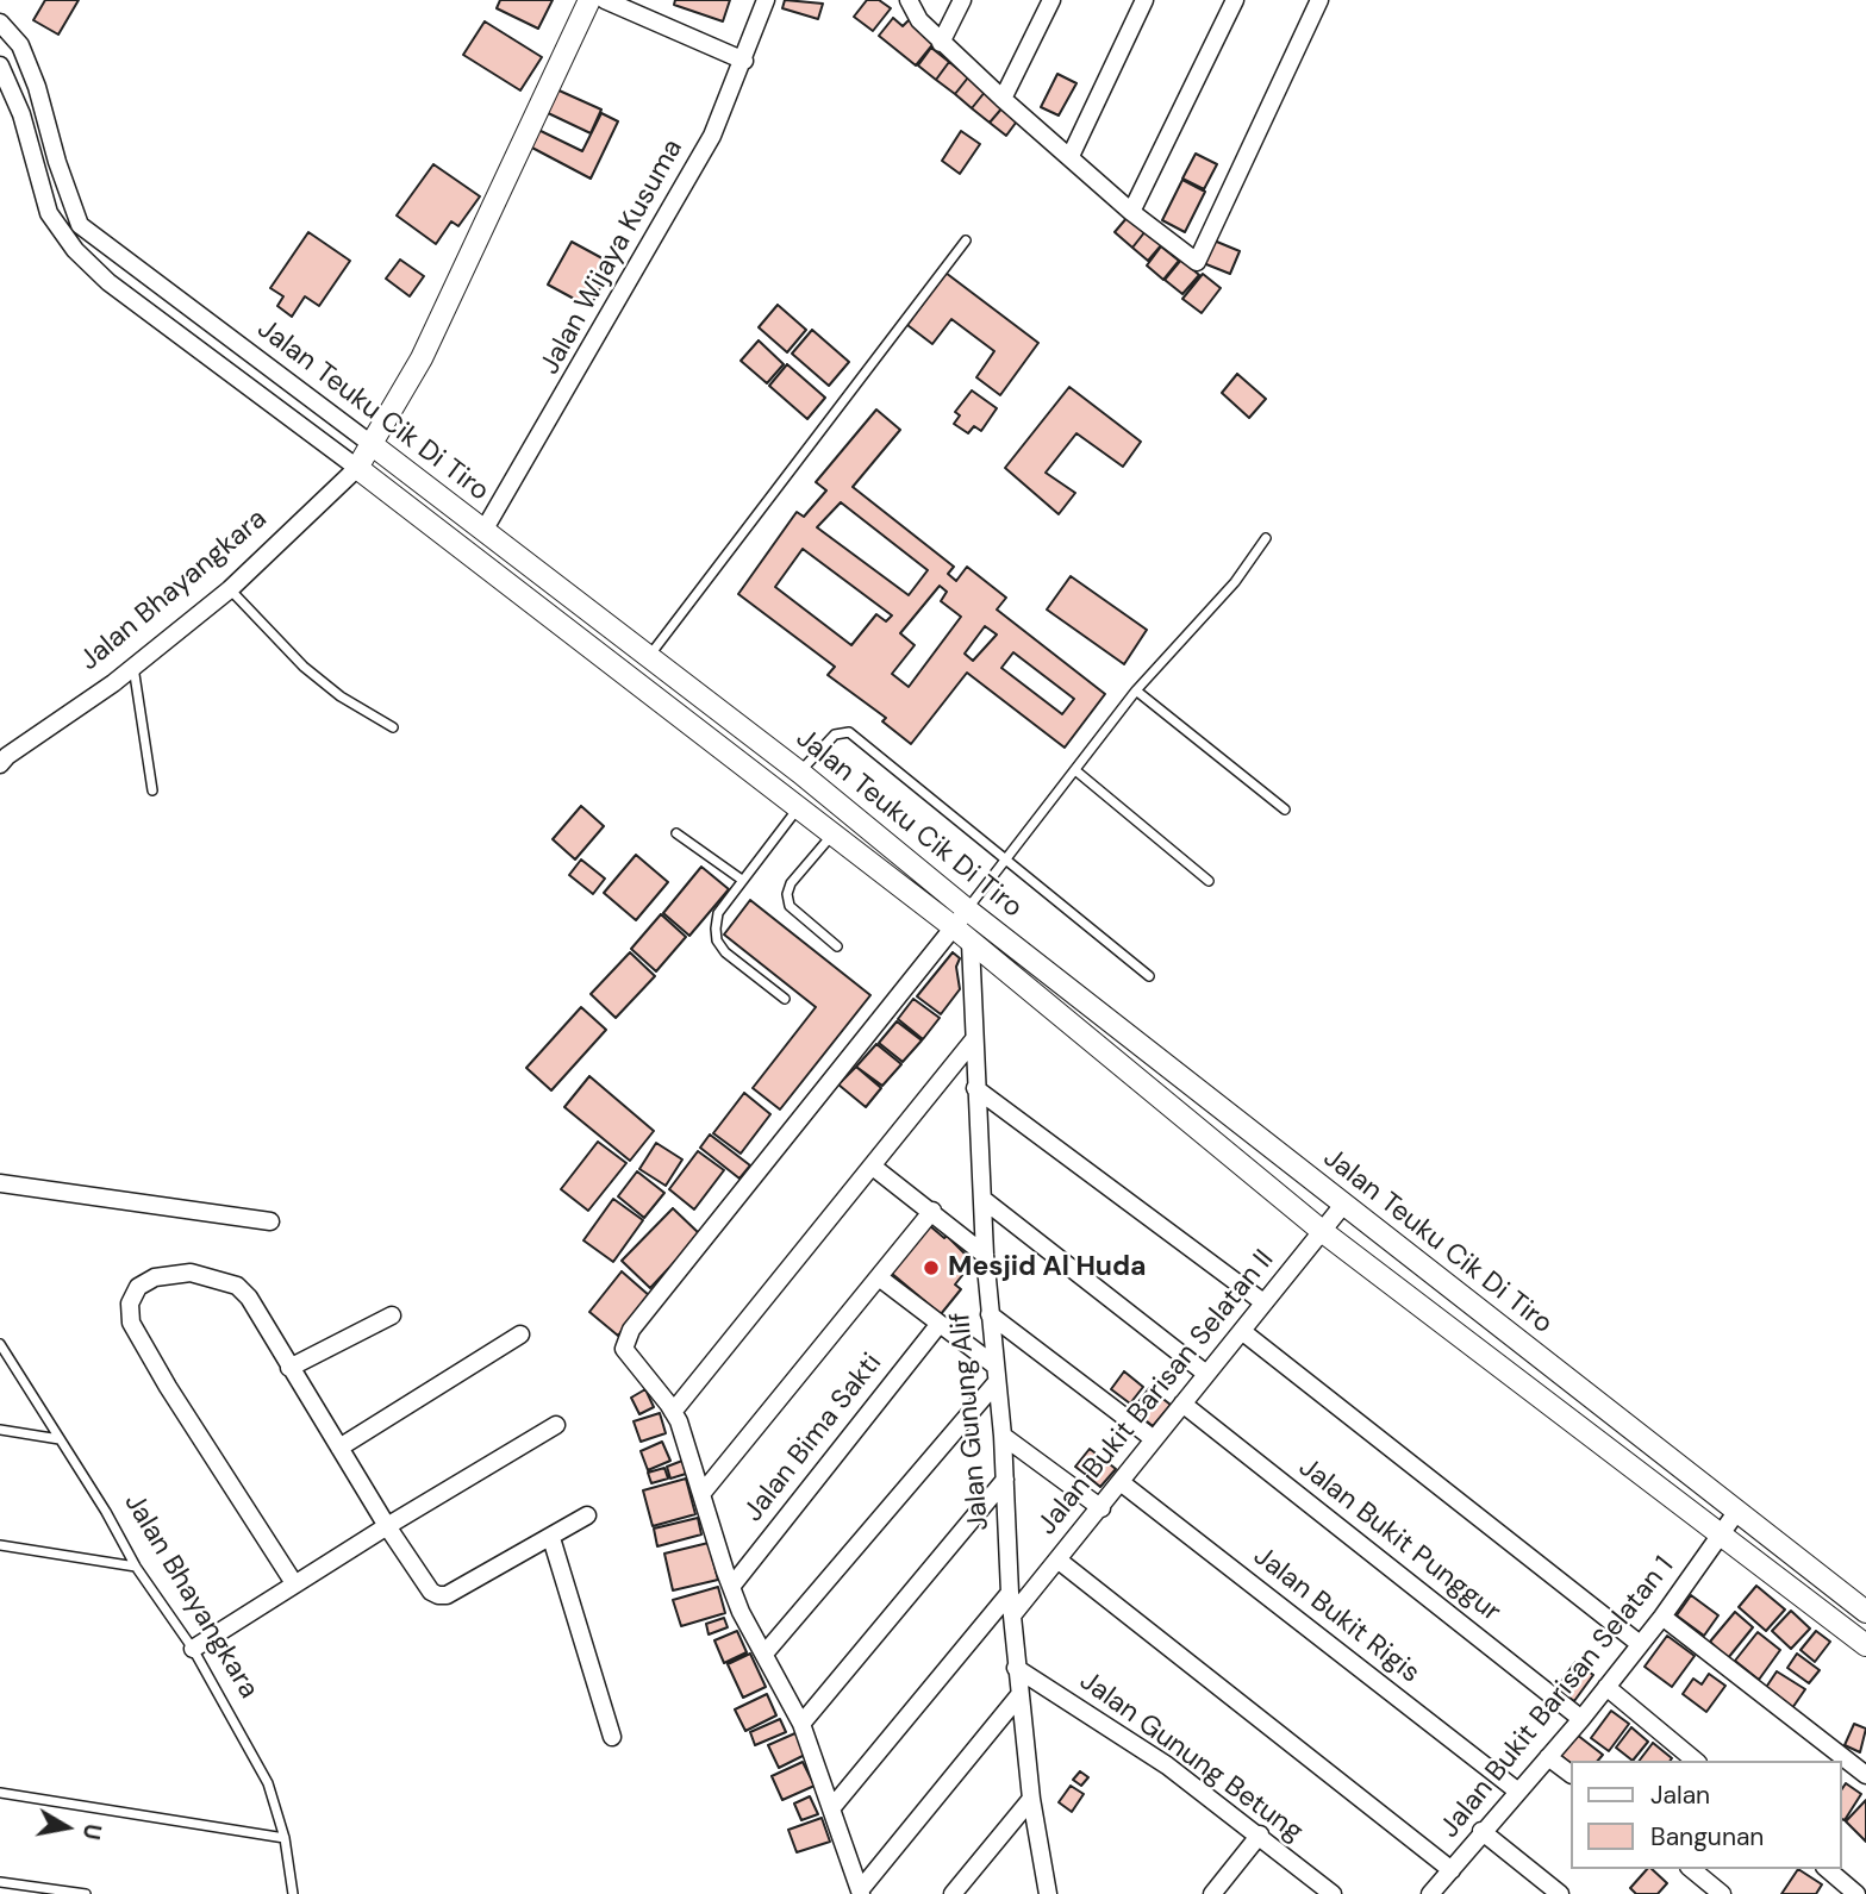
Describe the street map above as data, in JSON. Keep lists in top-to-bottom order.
{
  "streets": {
    "street": [
      "Jalan Wijaya Kusuma",
      "Jalan Teuku Cik Di Tiro",
      "Jalan Bhayangkara",
      "Jalan Bukit Barisan Selatan II",
      "Jalan Gunung Alif",
      "Jalan Bima Sakti",
      "Jalan Bukit Punggur",
      "Jalan Bukit Rigis",
      "Jalan Bukit Barisan Selatan 1",
      "Jalan Gunung Betung"
    ]
  },
  "crossings": [
    ["Jalan Wijaya Kusuma", "Jalan Teuku Cik Di Tiro"],
    ["Jalan Teuku Cik Di Tiro", "Jalan Bhayangkara"],
    ["Jalan Teuku Cik Di Tiro", "Jalan Bukit Barisan Selatan II"],
    ["Jalan Teuku Cik Di Tiro", "Jalan Gunung Alif"],
    ["Jalan Teuku Cik Di Tiro", "Jalan Bukit Barisan Selatan 1"],
    ["Jalan Bukit Barisan Selatan II", "Jalan Gunung Alif"],
    ["Jalan Bukit Barisan Selatan II", "Jalan Bukit Punggur"],
    ["Jalan Bukit Barisan Selatan II", "Jalan Bukit Rigis"],
    ["Jalan Gunung Alif", "Jalan Gunung Betung"],
    ["Jalan Bukit Punggur", "Jalan Bukit Barisan Selatan 1"],
    ["Jalan Bukit Rigis", "Jalan Bukit Barisan Selatan 1"]
  ],
  "places": ["Mesjid Al Huda"],
  "legend": ["Jalan", "Bangunan"],
  "north": "right"
}
